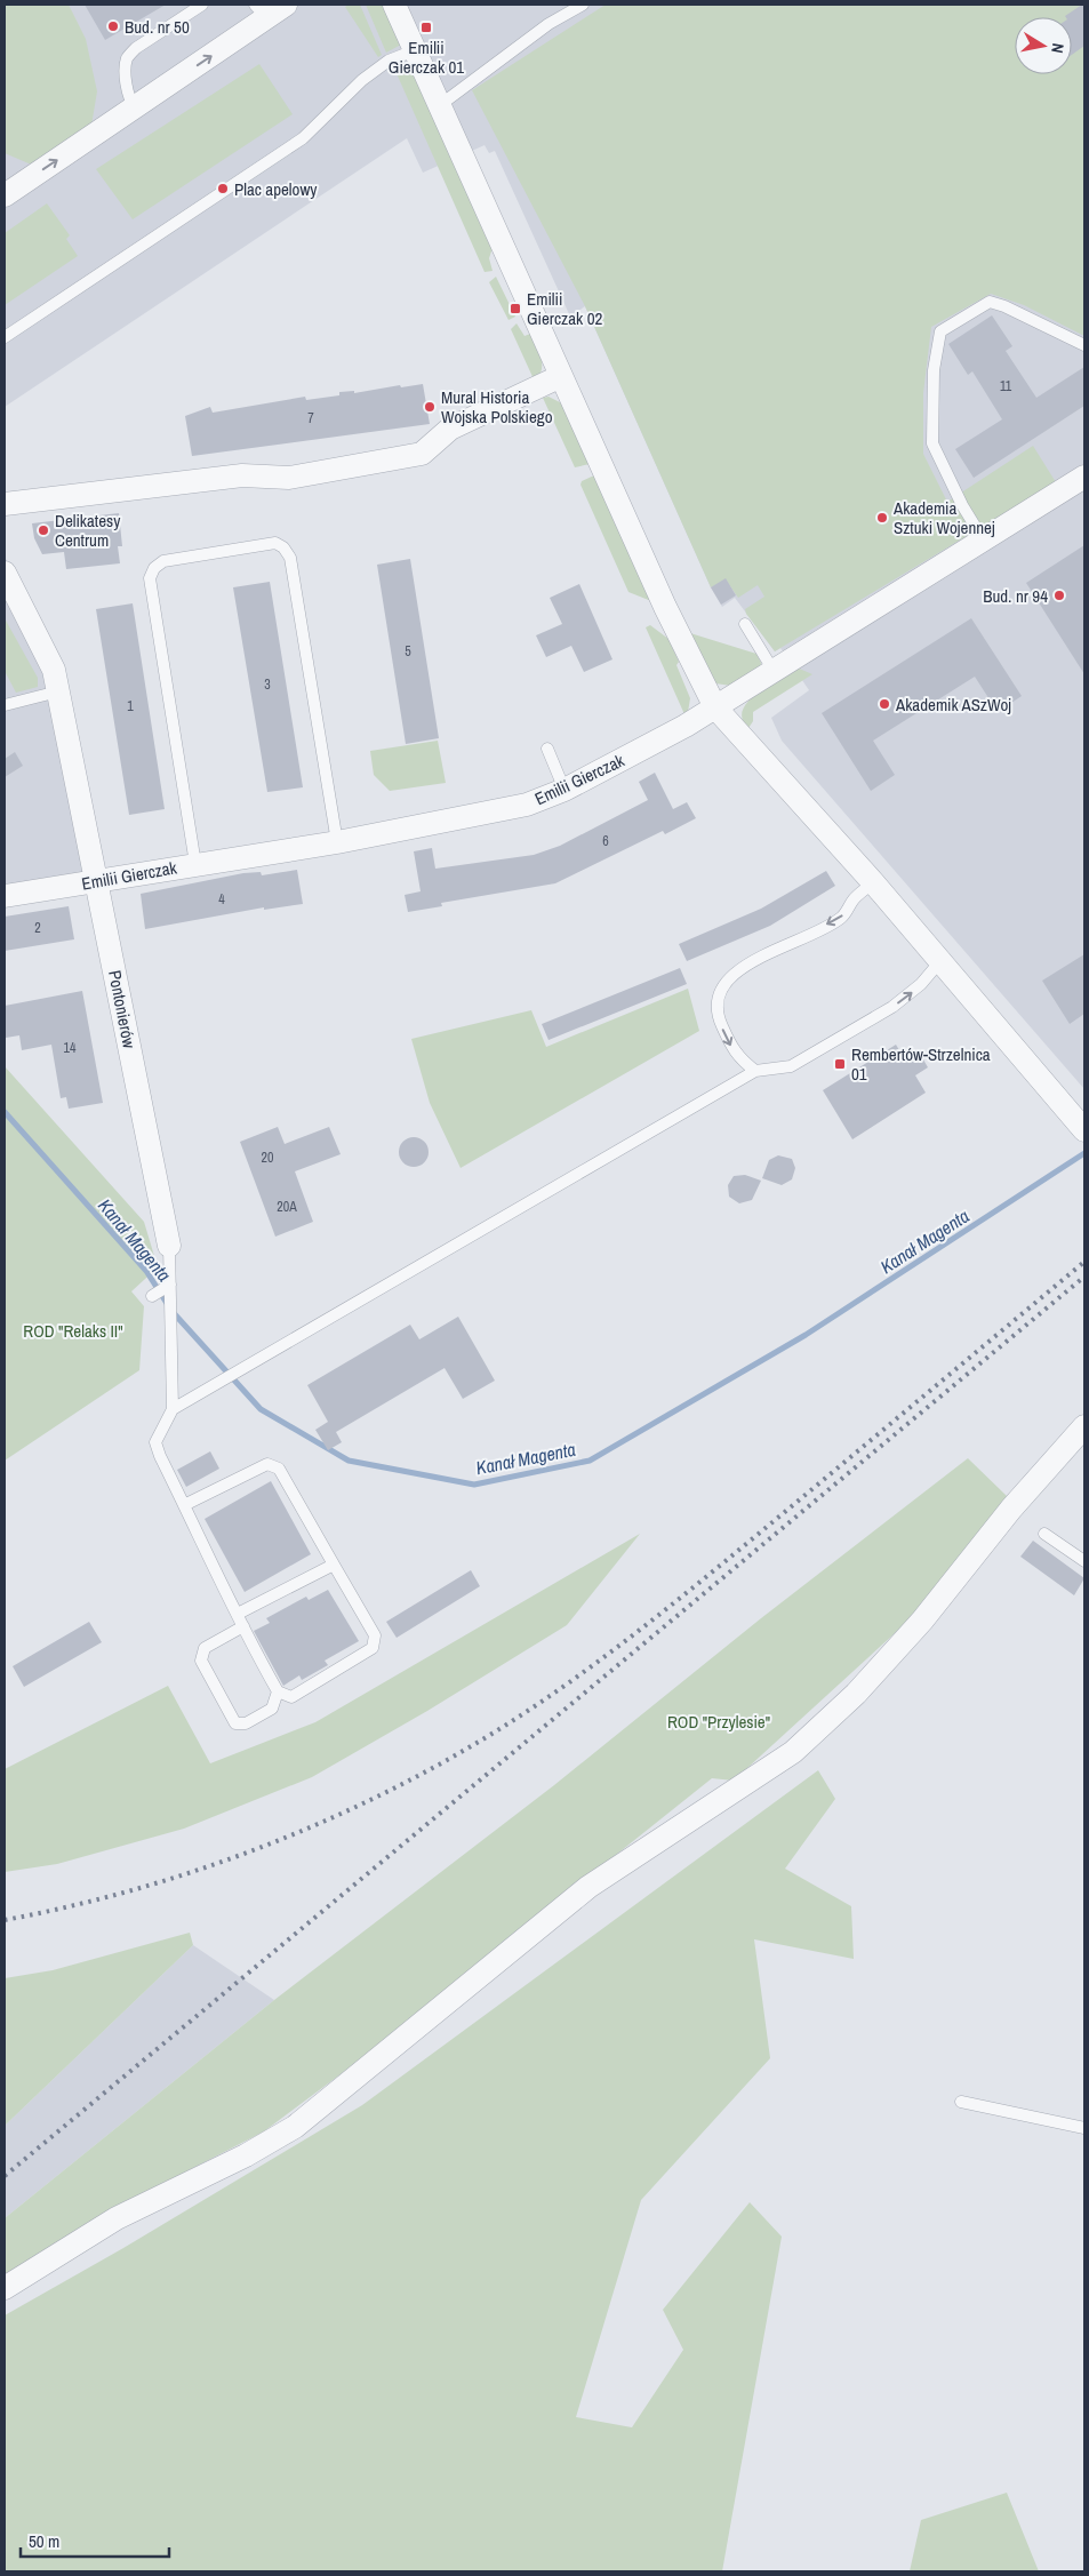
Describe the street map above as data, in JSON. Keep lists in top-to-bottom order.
{
  "streets": {
    "street": ["Emilii Gierczak", "Pontonierów"]
  },
  "crossings": [
    ["Emilii Gierczak", "Pontonierów"]
  ],
  "water": ["Kanał Magenta"],
  "parks": ["ROD \"Relaks II\"", "ROD \"Przylesie\""],
  "places": {
    "other": [
      "Bud. nr 50",
      "Plac apelowy",
      "Mural Historia Wojska Polskiego",
      "Akademia Sztuki Wojennej",
      "Delikatesy Centrum",
      "Bud. nr 94",
      "Akademik ASzWoj"
    ],
    "transit": ["Emilii Gierczak 01", "Emilii Gierczak 02", "Rembertów-Strzelnica 01"]
  },
  "house_numbers": [
    "11",
    "7",
    "5",
    "3",
    "1",
    "6",
    "4",
    "2",
    "14",
    "20",
    "20A"
  ],
  "scale_bar": "50 m",
  "north": "right"
}
